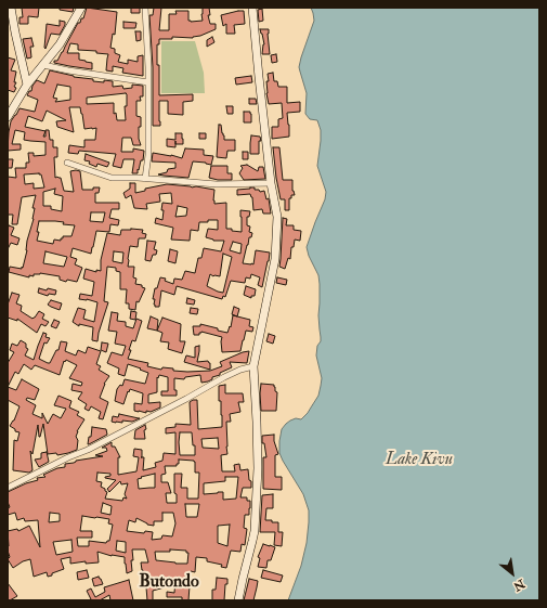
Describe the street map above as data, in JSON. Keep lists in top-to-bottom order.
{
  "districts": ["Butondo"],
  "water": ["Lake Kivu"],
  "north": "bottom right"
}
